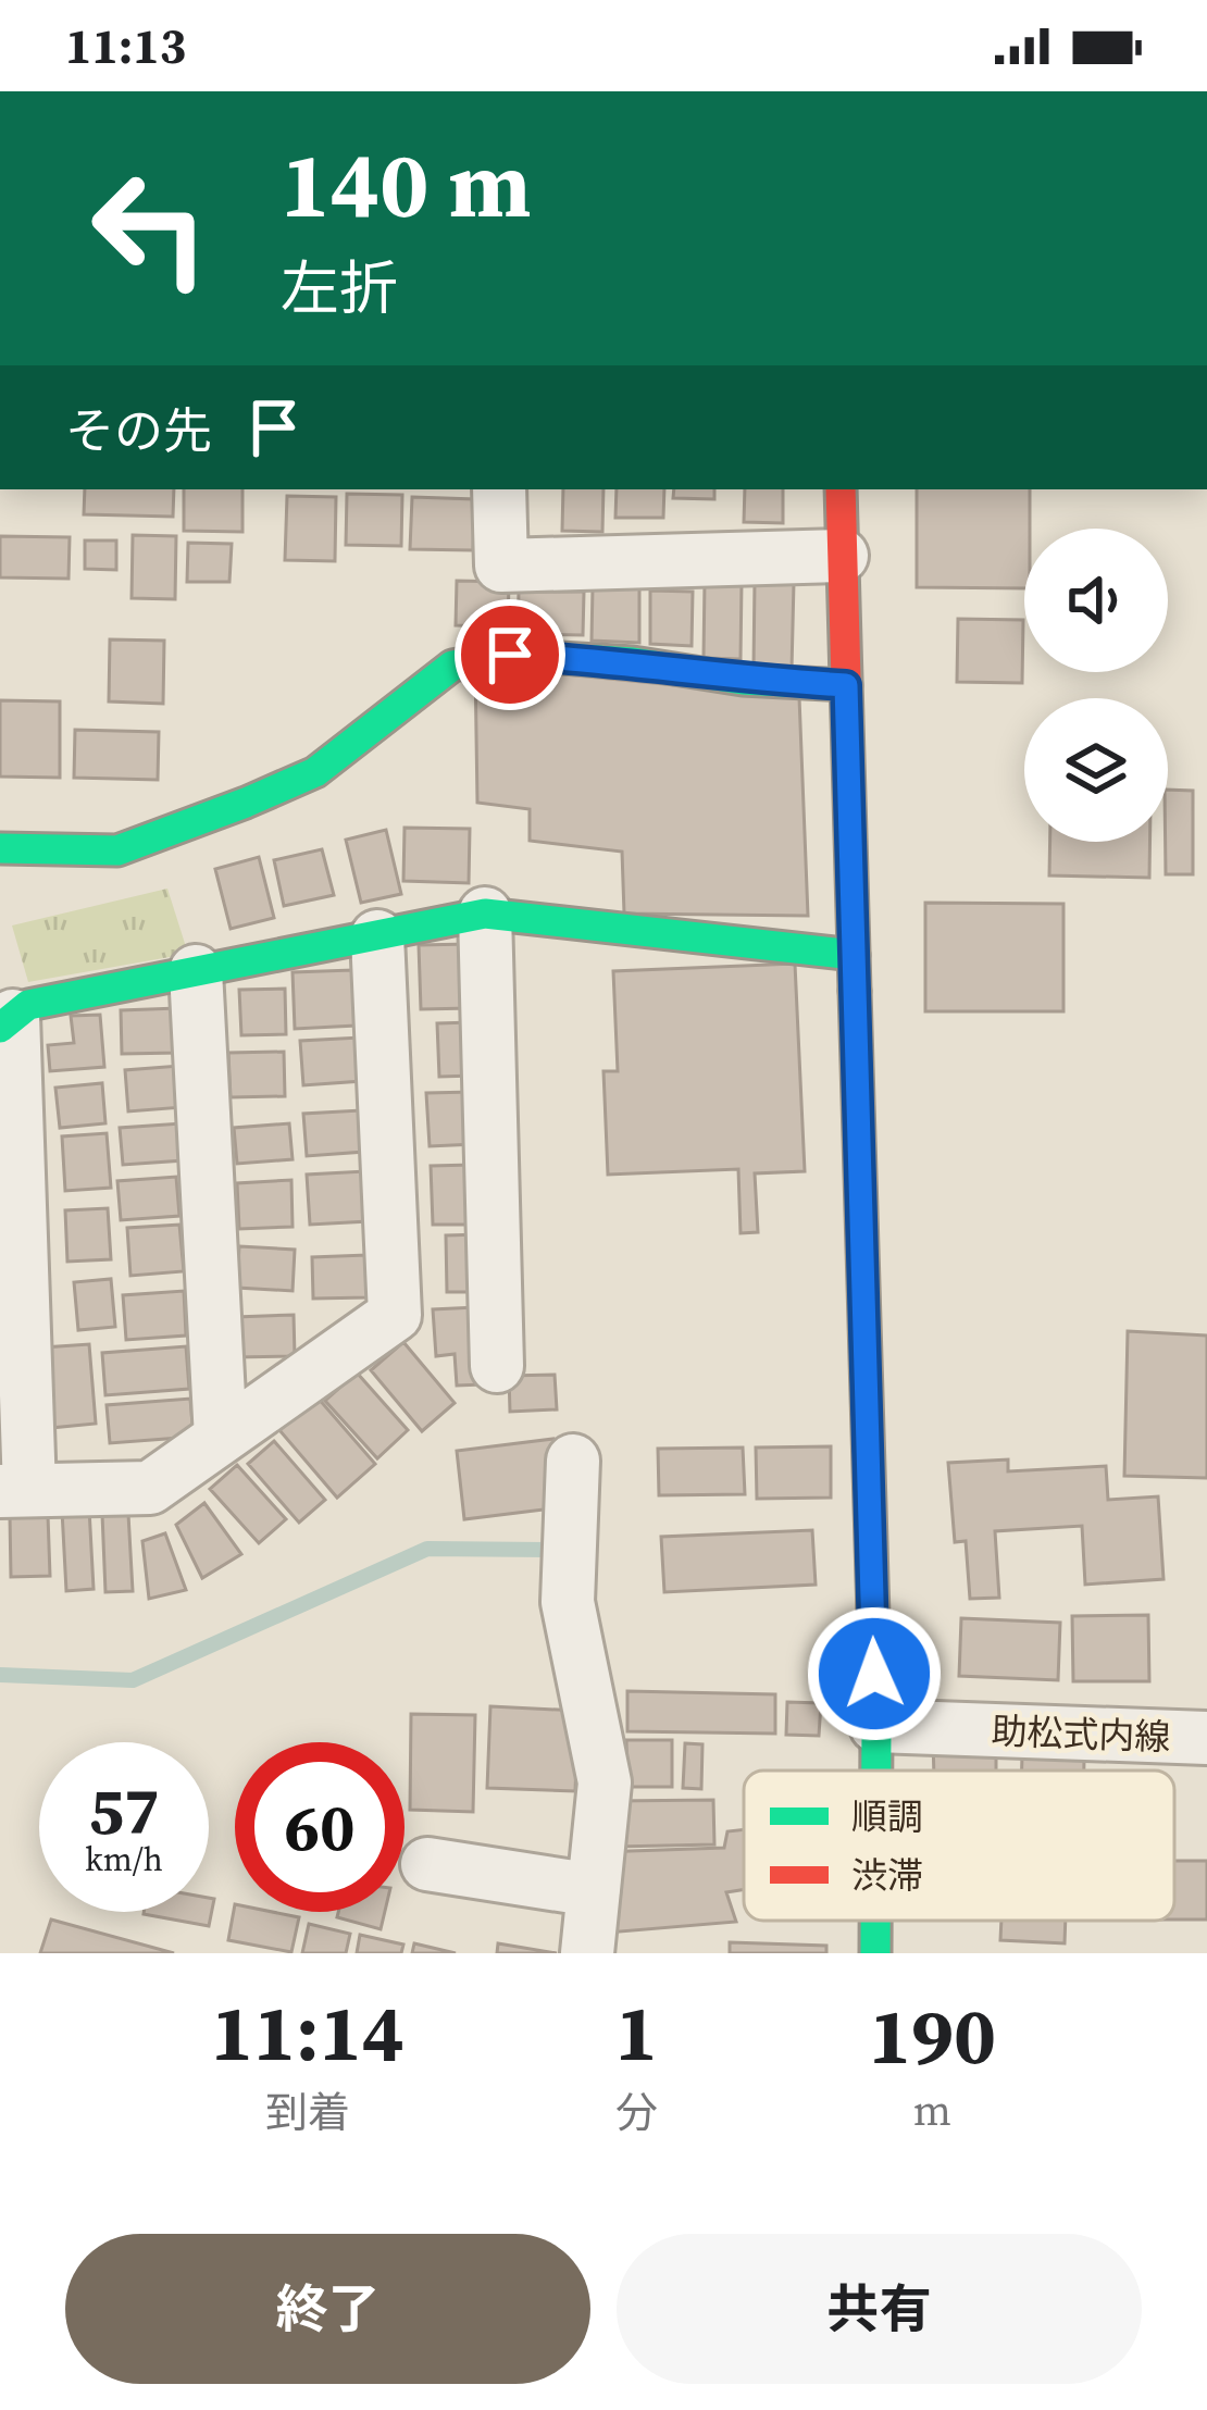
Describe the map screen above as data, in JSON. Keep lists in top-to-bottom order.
{
  "streets": {
    "street": ["助松式内線"]
  },
  "legend": ["順調", "渋滞"],
  "page": {
    "status": "11:13",
    "turn": ["140 m", "左折"],
    "then": "その先",
    "speed": "57 km/h",
    "limit": "60",
    "eta": [
      "11:14",
      "到着",
      "1",
      "分",
      "190",
      "m"
    ],
    "buttons": ["終了", "共有"]
  }
}
